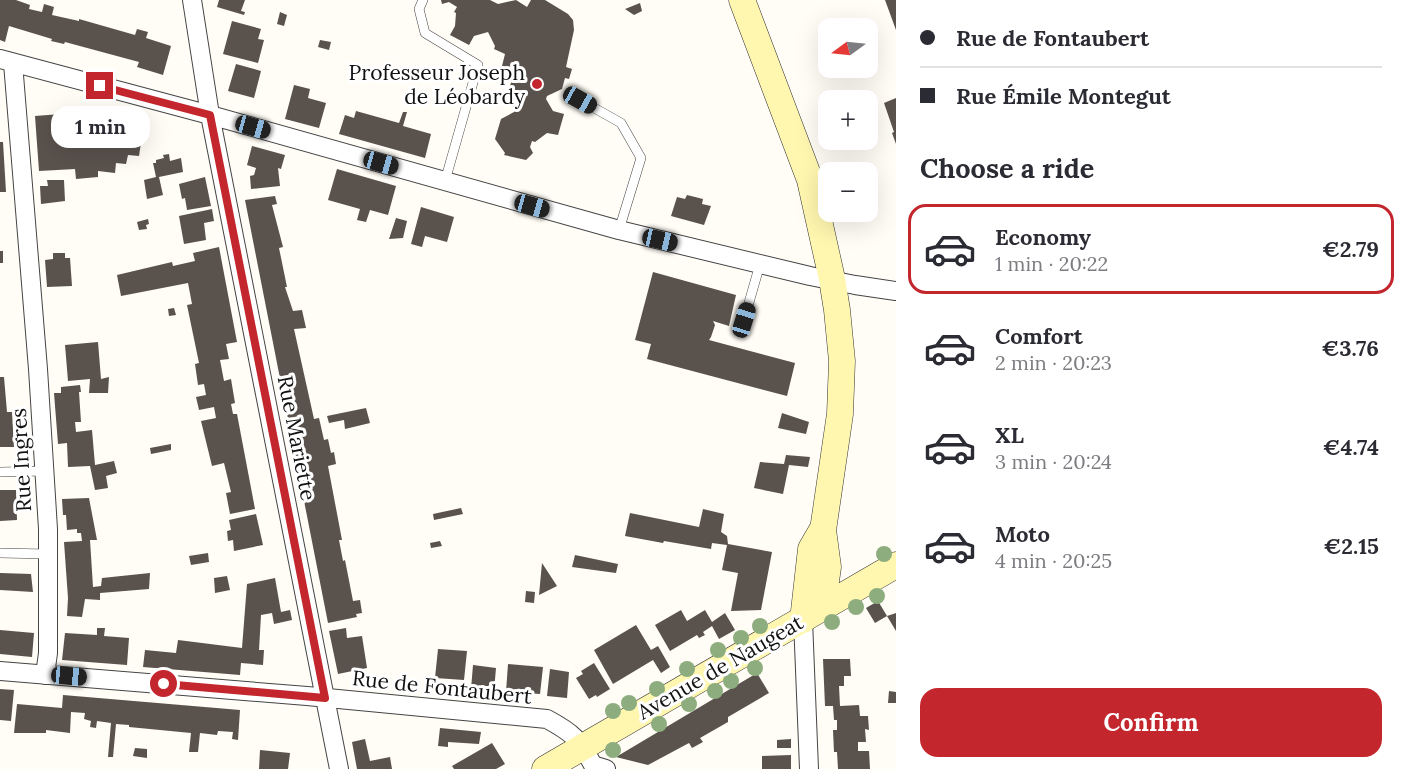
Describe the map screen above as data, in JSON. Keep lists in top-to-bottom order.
{
  "streets": {
    "street": [
      "Rue Mariette",
      "Rue Ingres",
      "Avenue de Naugeat",
      "Rue de Fontaubert"
    ]
  },
  "crossings": [
    ["Rue Mariette", "Rue de Fontaubert"],
    ["Rue Ingres", "Rue de Fontaubert"],
    ["Avenue de Naugeat", "Rue de Fontaubert"]
  ],
  "places": ["Professeur Joseph de Léobardy"],
  "north": "left",
  "page": {
    "banner": ["Rue de Fontaubert", "Rue Émile Montegut"],
    "map_buttons": ["+", "−"],
    "bubble": "1 min",
    "heading": "Choose a ride",
    "list": [
      {
        "name": "Economy",
        "note": "1 min · 20:22",
        "value": "€2.79"
      },
      {
        "name": "Comfort",
        "note": "2 min · 20:23",
        "value": "€3.76"
      },
      {
        "name": "XL",
        "note": "3 min · 20:24",
        "value": "€4.74"
      },
      {
        "name": "Moto",
        "note": "4 min · 20:25",
        "value": "€2.15"
      }
    ],
    "buttons": "Confirm"
  }
}
